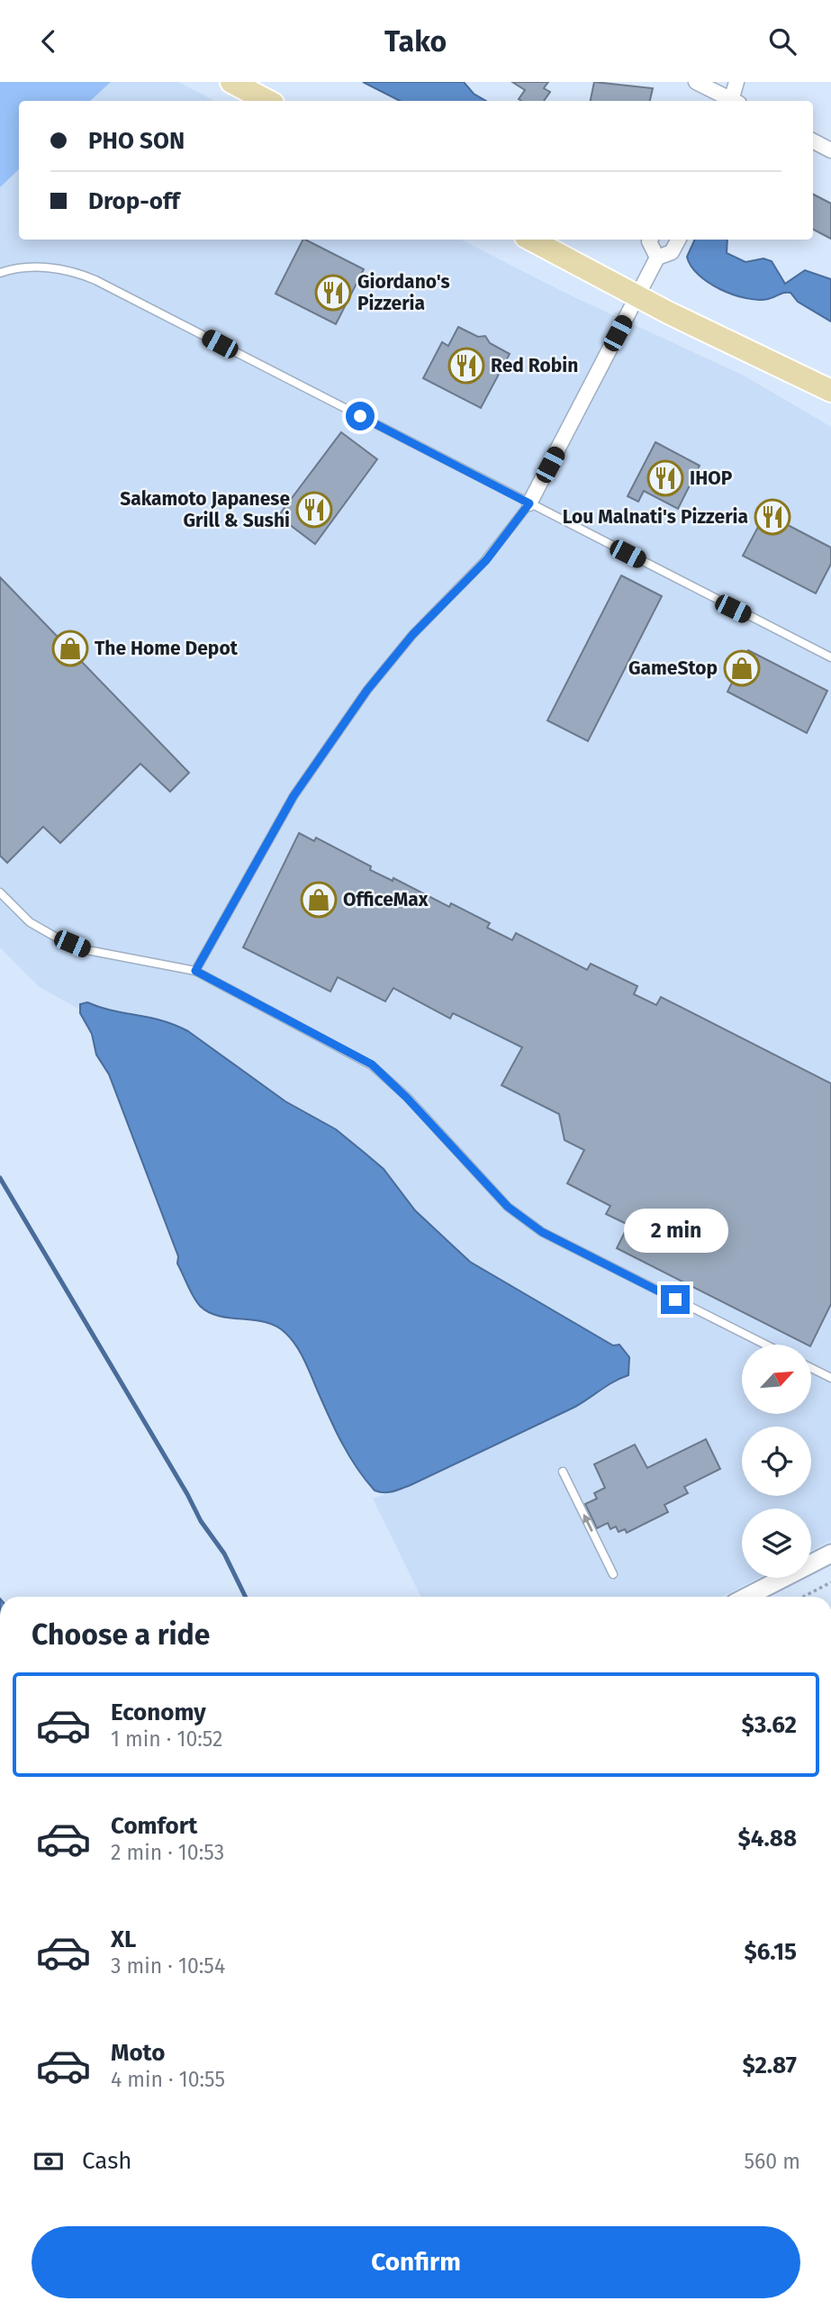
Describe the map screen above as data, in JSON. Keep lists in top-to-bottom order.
{
  "places": {
    "restaurant": [
      "Giordano's Pizzeria",
      "Red Robin",
      "IHOP",
      "Sakamoto Japanese Grill & Sushi",
      "Lou Malnati's Pizzeria"
    ],
    "shop": ["The Home Depot", "GameStop", "OfficeMax"]
  },
  "north": "top right",
  "page": {
    "header": "Tako",
    "banner": ["PHO SON", "Drop-off"],
    "bubble": "2 min",
    "heading": "Choose a ride",
    "list": [
      {
        "name": "Economy",
        "note": "1 min · 10:52",
        "value": "$3.62"
      },
      {
        "name": "Comfort",
        "note": "2 min · 10:53",
        "value": "$4.88"
      },
      {
        "name": "XL",
        "note": "3 min · 10:54",
        "value": "$6.15"
      },
      {
        "name": "Moto",
        "note": "4 min · 10:55",
        "value": "$2.87"
      }
    ],
    "pay": ["Cash", "560 m"],
    "buttons": "Confirm"
  }
}
